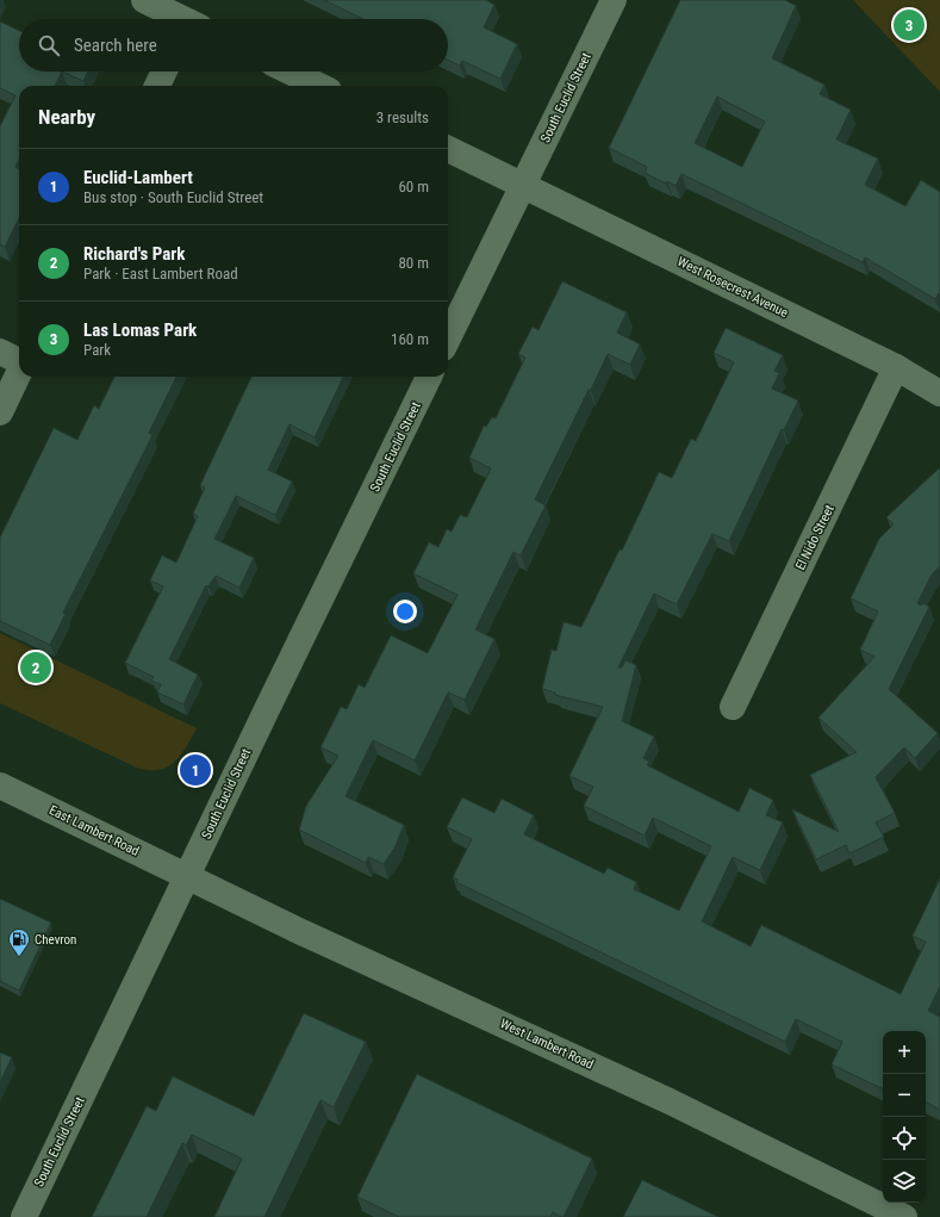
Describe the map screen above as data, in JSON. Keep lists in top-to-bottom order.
{
  "streets": {
    "main road": [
      "South Euclid Street",
      "West Rosecrest Avenue",
      "El Nido Street",
      "East Lambert Road",
      "West Lambert Road"
    ]
  },
  "crossings": [
    ["South Euclid Street", "West Rosecrest Avenue"],
    ["South Euclid Street", "East Lambert Road"],
    ["South Euclid Street", "West Lambert Road"],
    ["West Rosecrest Avenue", "El Nido Street"],
    ["East Lambert Road", "West Lambert Road"]
  ],
  "places": {
    "fuel station": ["Chevron"]
  },
  "page": {
    "pins": ["3", "2", "1"],
    "search": "Search here",
    "heading": ["Nearby", "3 results"],
    "list": [
      {
        "mark": "1",
        "name": "Euclid-Lambert",
        "note": "Bus stop · South Euclid Street",
        "value": "60 m"
      },
      {
        "mark": "2",
        "name": "Richard's Park",
        "note": "Park · East Lambert Road",
        "value": "80 m"
      },
      {
        "mark": "3",
        "name": "Las Lomas Park",
        "note": "Park",
        "value": "160 m"
      }
    ],
    "map_buttons": ["+", "−"]
  }
}
